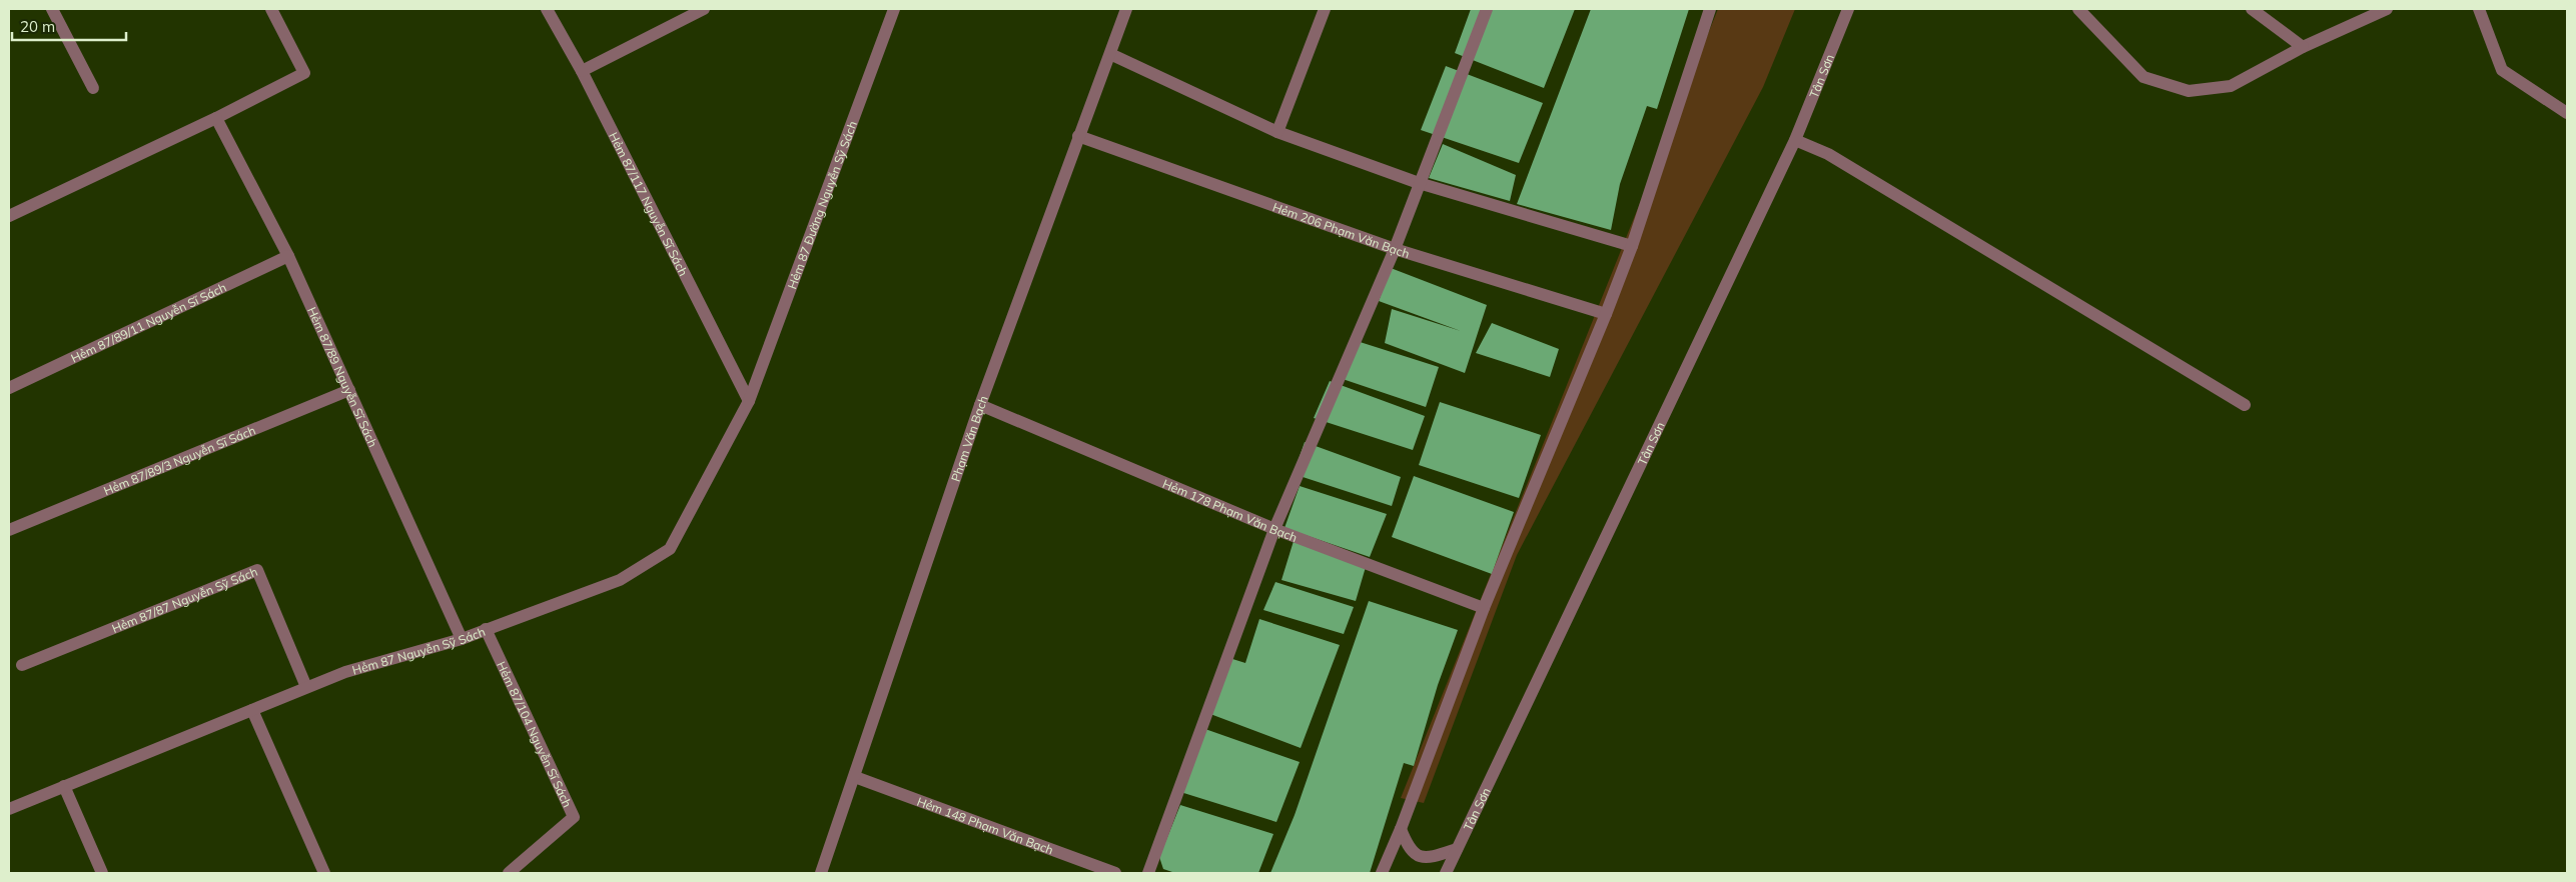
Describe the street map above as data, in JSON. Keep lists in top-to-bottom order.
{
  "streets": {
    "street": [
      "Tân Sơn",
      "Hẻm 87/117 Nguyễn Sĩ Sách",
      "Hẻm 87 Đường Nguyễn Sỹ Sách",
      "Hẻm 206 Phạm Văn Bạch",
      "Hẻm 87/89/11 Nguyễn Sĩ Sách",
      "Hẻm 87/89 Nguyễn Sĩ Sách",
      "Phạm Văn Bạch",
      "Hẻm 87/89/3 Nguyễn Sĩ Sách",
      "Hẻm 178 Phạm Văn Bạch",
      "Hẻm 87/87 Nguyễn Sỹ Sách",
      "Hẻm 87 Nguyễn Sỹ Sách",
      "Hẻm 87/104 Nguyễn Sĩ Sách",
      "Hẻm 148 Phạm Văn Bạch"
    ]
  },
  "crossings": [
    ["Hẻm 87/117 Nguyễn Sĩ Sách", "Hẻm 87 Đường Nguyễn Sỹ Sách"],
    ["Hẻm 87/117 Nguyễn Sĩ Sách", "Hẻm 87 Nguyễn Sỹ Sách"],
    ["Hẻm 87 Đường Nguyễn Sỹ Sách", "Hẻm 87 Nguyễn Sỹ Sách"],
    ["Hẻm 206 Phạm Văn Bạch", "Phạm Văn Bạch"],
    ["Hẻm 87/89/11 Nguyễn Sĩ Sách", "Hẻm 87/89 Nguyễn Sĩ Sách"],
    ["Hẻm 87/89 Nguyễn Sĩ Sách", "Hẻm 87/89/3 Nguyễn Sĩ Sách"],
    ["Hẻm 87/89 Nguyễn Sĩ Sách", "Hẻm 87 Nguyễn Sỹ Sách"],
    ["Phạm Văn Bạch", "Hẻm 178 Phạm Văn Bạch"],
    ["Phạm Văn Bạch", "Hẻm 148 Phạm Văn Bạch"],
    ["Hẻm 87/87 Nguyễn Sỹ Sách", "Hẻm 87 Nguyễn Sỹ Sách"],
    ["Hẻm 87 Nguyễn Sỹ Sách", "Hẻm 87/104 Nguyễn Sĩ Sách"]
  ],
  "scale_bar": "20 m"
}
